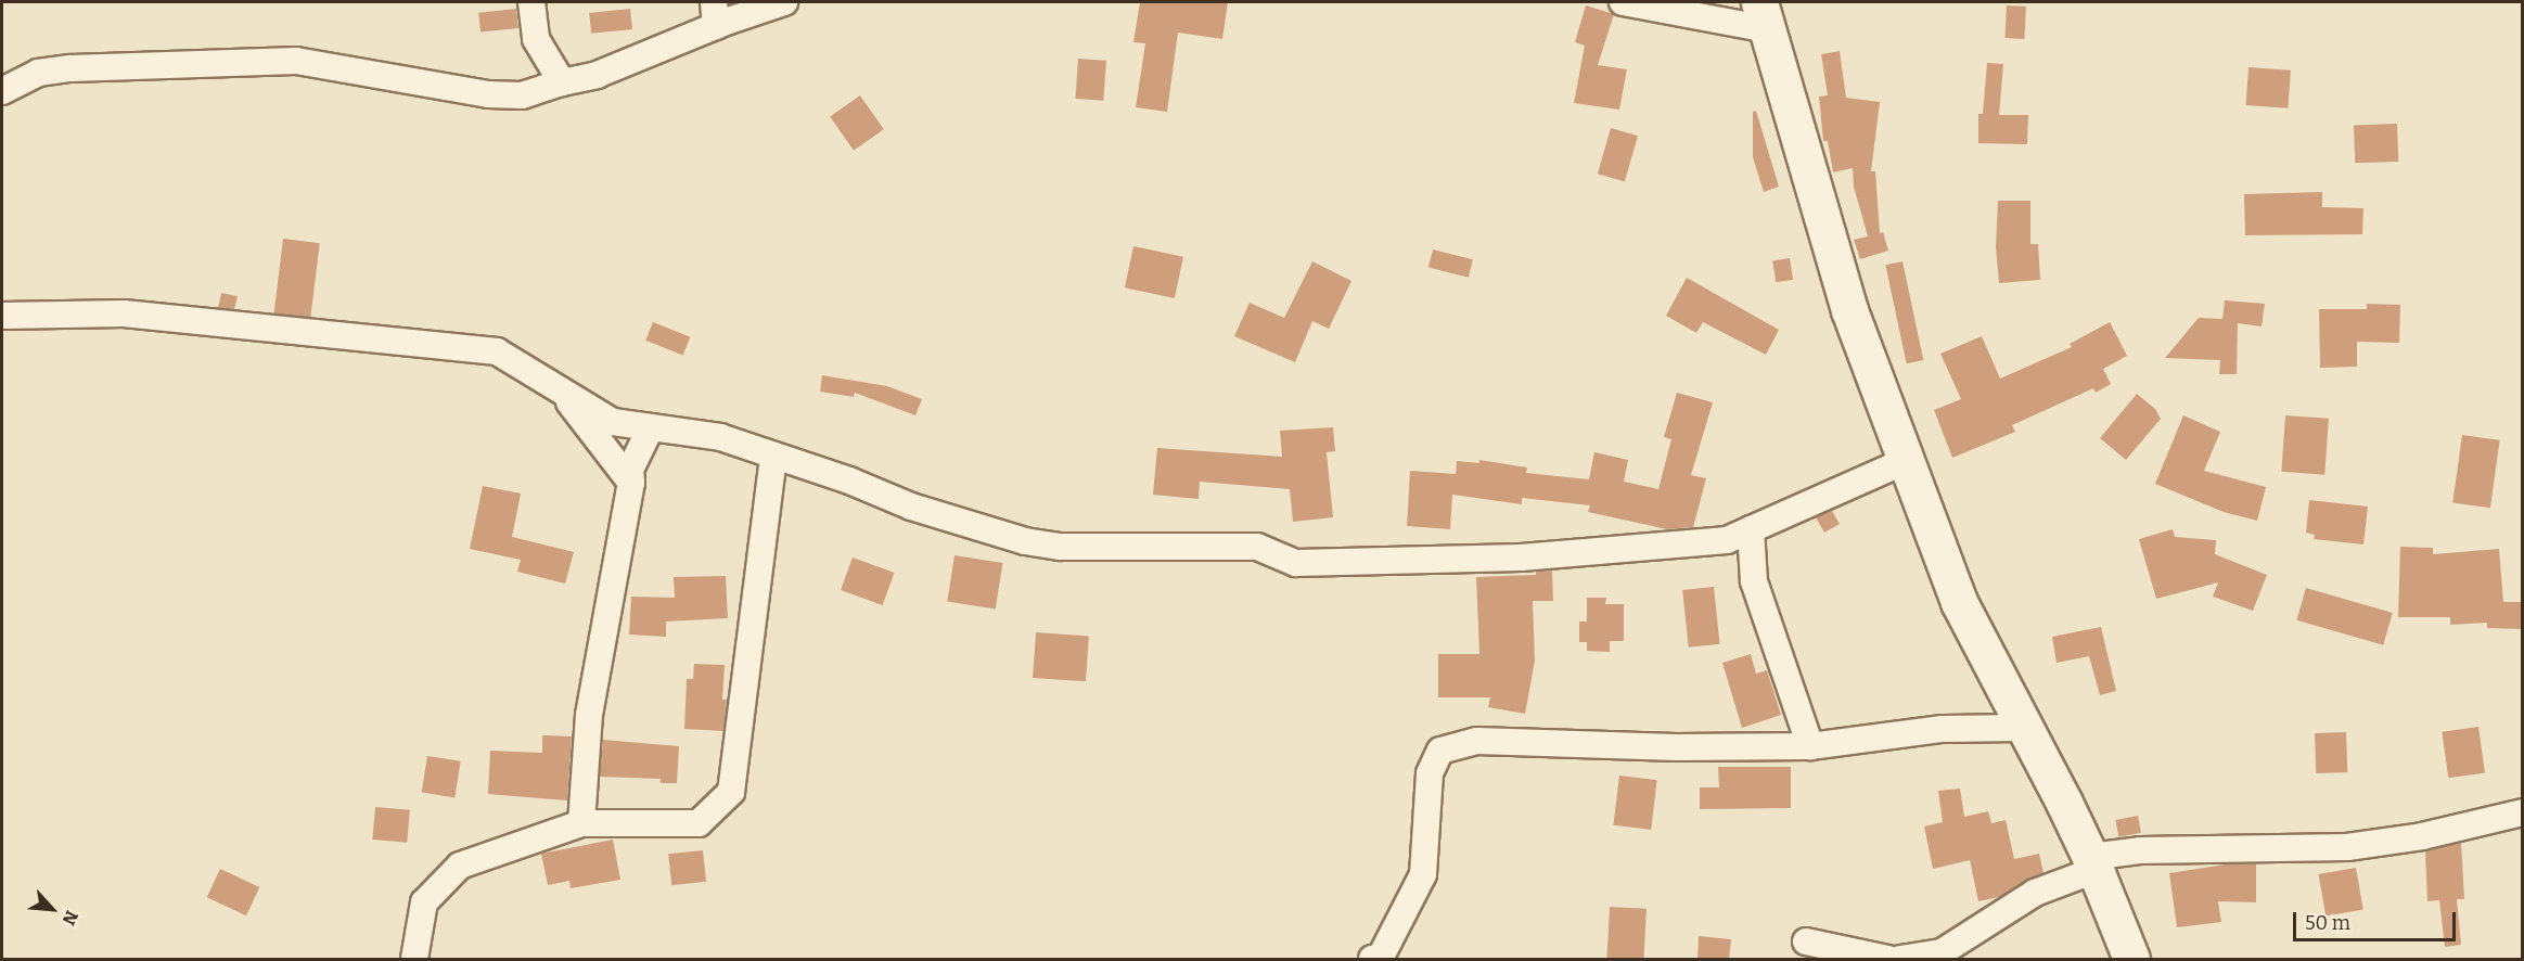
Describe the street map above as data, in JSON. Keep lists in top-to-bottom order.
{
  "scale_bar": "50 m",
  "north": "bottom right"
}
